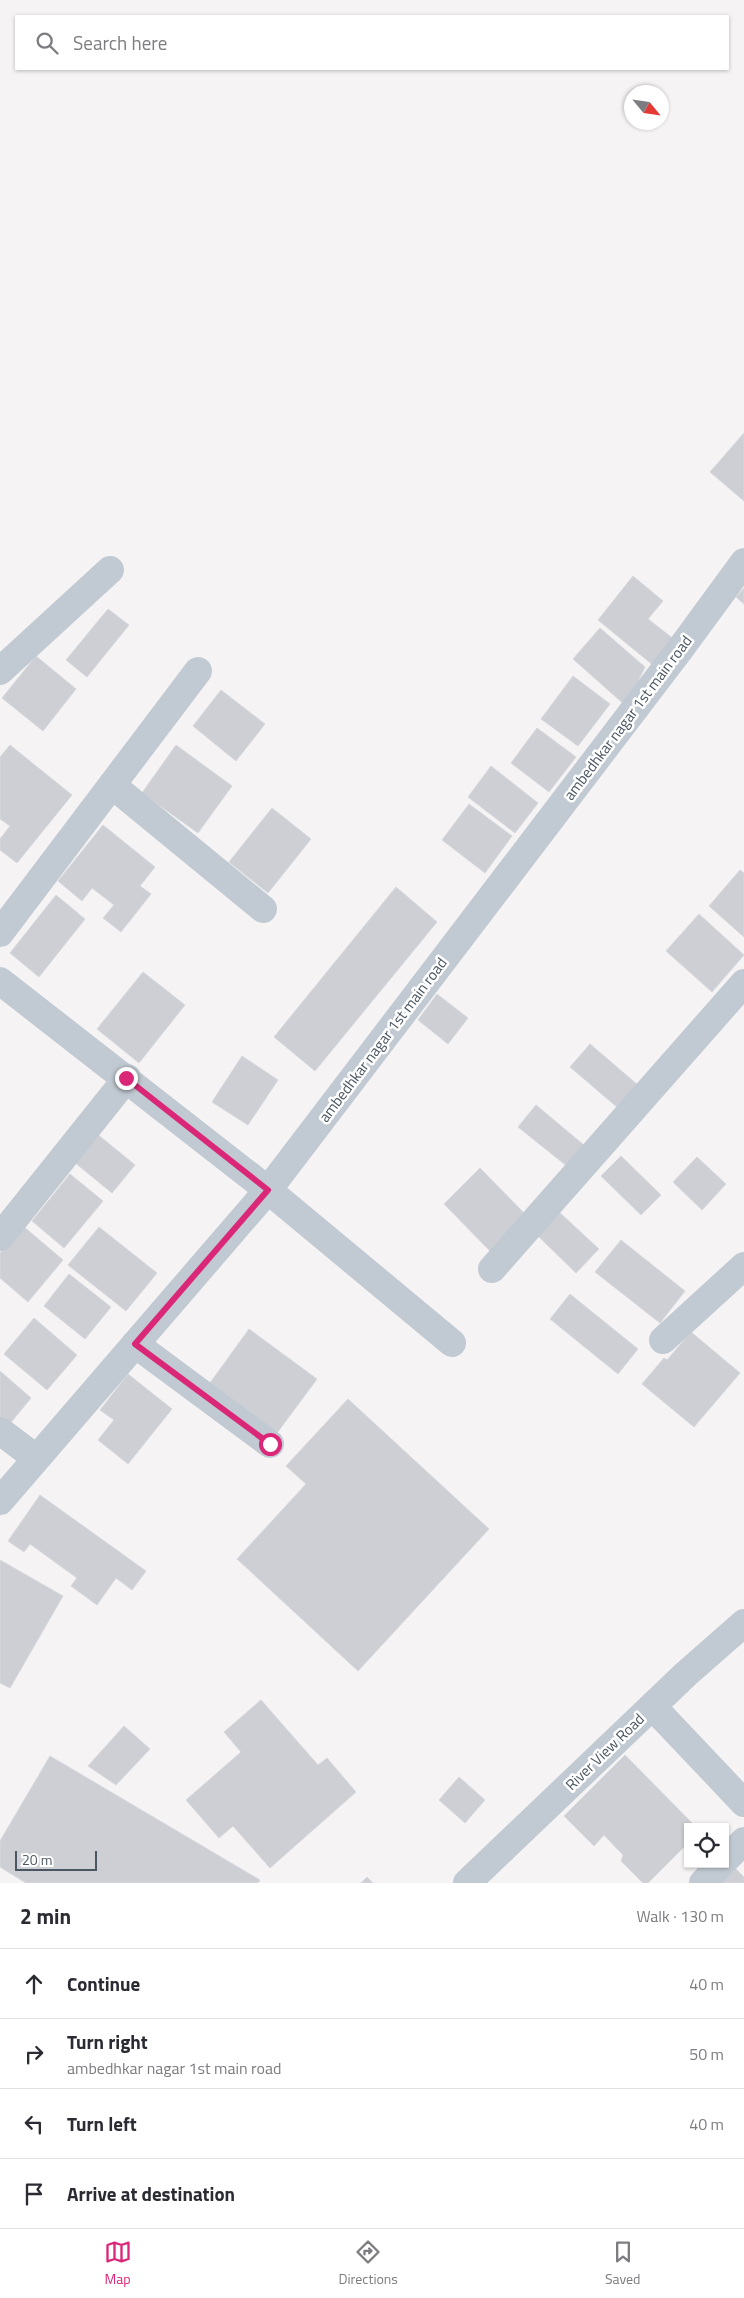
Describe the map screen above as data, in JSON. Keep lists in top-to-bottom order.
{
  "streets": {
    "street": ["ambedhkar nagar 1st main road", "River View Road"]
  },
  "scale_bar": "20 m",
  "north": "bottom right",
  "page": {
    "search": "Search here",
    "scale": "20 m",
    "heading": ["2 min", "Walk · 130 m"],
    "list": [
      ["Continue", "40 m"],
      ["Turn right", "ambedhkar nagar 1st main road", "50 m"],
      ["Turn left", "40 m"],
      "Arrive at destination"
    ],
    "nav": ["Map", "Directions", "Saved"]
  }
}
